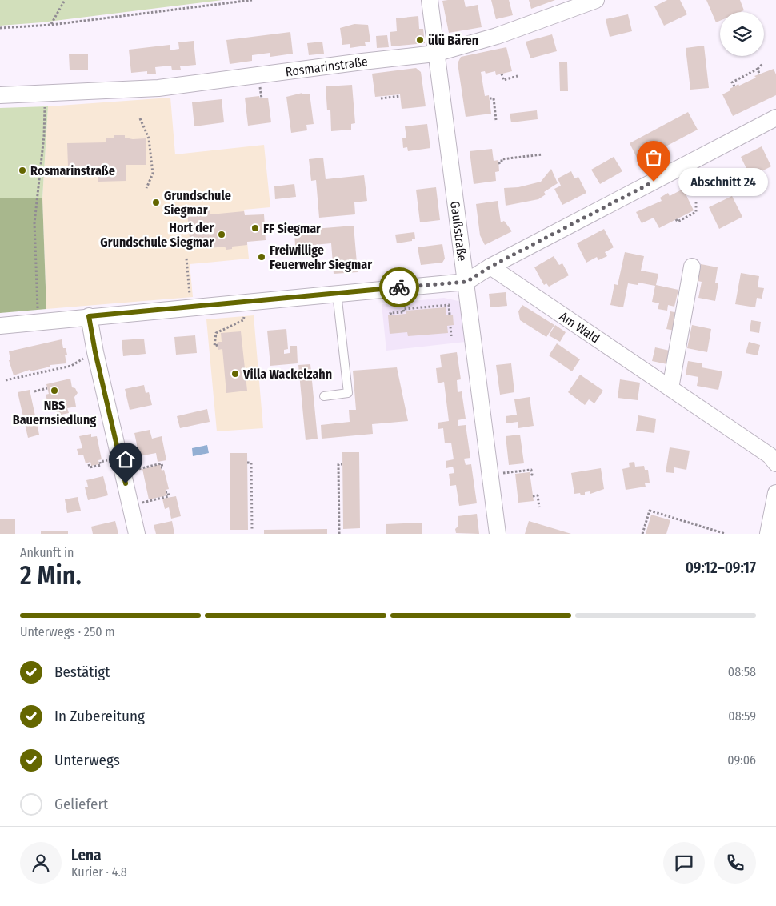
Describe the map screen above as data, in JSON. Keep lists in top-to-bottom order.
{
  "streets": {
    "street": ["Rosmarinstraße", "Gaußstraße", "Am Wald"]
  },
  "crossings": [
    ["Rosmarinstraße", "Gaußstraße"]
  ],
  "places": [
    "ülü Bären",
    "Rosmarinstraße",
    "Abschnitt 24",
    "Grundschule Siegmar",
    "FF Siegmar",
    "Hort der Grundschule Siegmar",
    "Freiwillige Feuerwehr Siegmar",
    "Villa Wackelzahn",
    "NBS Bauernsiedlung"
  ],
  "page": {
    "bubble": "Abschnitt 24",
    "heading": ["2 Min.", "Ankunft in", "09:12–09:17"],
    "panel": ["Lena", "Kurier · 4.8"],
    "bar": "Unterwegs · 250 m",
    "list": [
      ["Bestätigt", "08:58"],
      ["In Zubereitung", "08:59"],
      ["Unterwegs", "09:06"],
      "Geliefert"
    ]
  }
}
